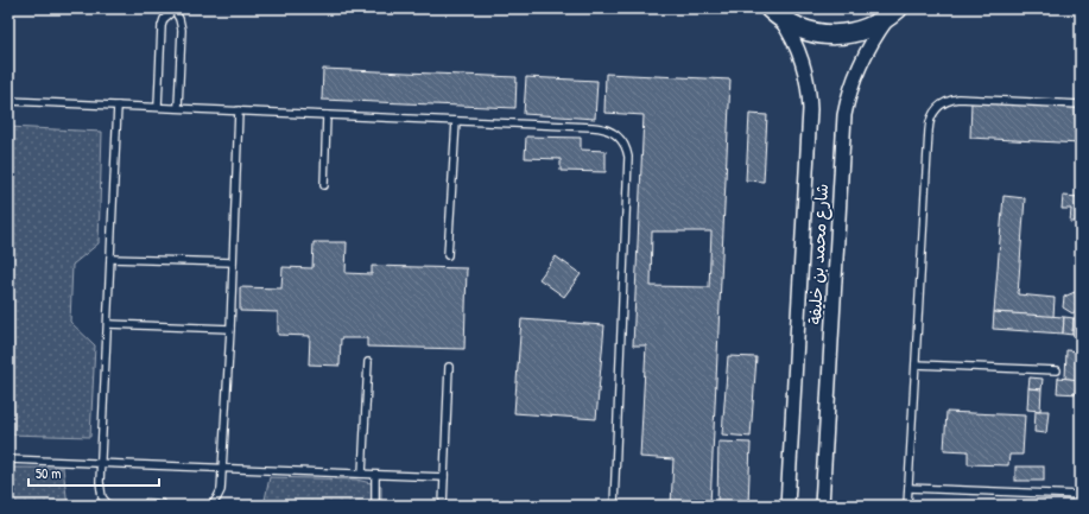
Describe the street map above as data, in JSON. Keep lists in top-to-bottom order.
{
  "streets": {
    "street": ["شارع محمد بن خليفة"]
  },
  "scale_bar": "50 m"
}
